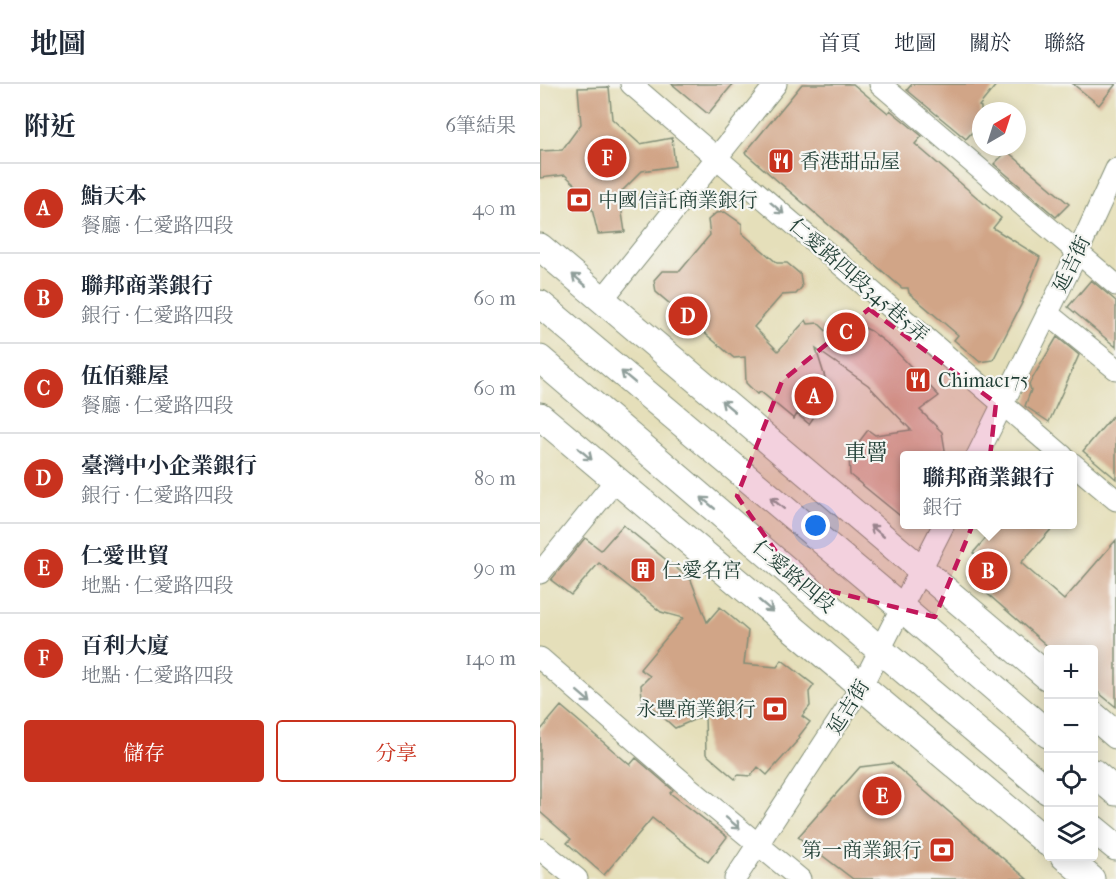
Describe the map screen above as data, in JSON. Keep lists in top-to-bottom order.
{
  "streets": {
    "main road": ["仁愛路四段"],
    "street": ["延吉街", "仁愛路四段345巷5弄"]
  },
  "crossings": [
    ["延吉街", "仁愛路四段345巷5弄"],
    ["延吉街", "仁愛路四段"]
  ],
  "districts": ["車罾"],
  "places": {
    "restaurant": ["香港甜品屋", "Chimac175"],
    "bank": ["中國信託商業銀行", "永豐商業銀行", "第一商業銀行"],
    "building": ["仁愛名宮"]
  },
  "north": "top right",
  "page": {
    "header": "地圖",
    "nav": [
      "首頁",
      "地圖",
      "關於",
      "聯絡"
    ],
    "heading": ["附近", "6筆結果"],
    "pins": [
      "F",
      "D",
      "C",
      "A",
      "B",
      "E"
    ],
    "list": [
      {
        "mark": "A",
        "name": "鮨天本",
        "note": "餐廳 · 仁愛路四段",
        "value": "40 m"
      },
      {
        "mark": "B",
        "name": "聯邦商業銀行",
        "note": "銀行 · 仁愛路四段",
        "value": "60 m"
      },
      {
        "mark": "C",
        "name": "伍佰雞屋",
        "note": "餐廳 · 仁愛路四段",
        "value": "60 m"
      },
      {
        "mark": "D",
        "name": "臺灣中小企業銀行",
        "note": "銀行 · 仁愛路四段",
        "value": "80 m"
      },
      {
        "mark": "E",
        "name": "仁愛世貿",
        "note": "地點 · 仁愛路四段",
        "value": "90 m"
      },
      {
        "mark": "F",
        "name": "百利大廈",
        "note": "地點 · 仁愛路四段",
        "value": "140 m"
      }
    ],
    "popup": ["聯邦商業銀行", "銀行"],
    "map_buttons": ["+", "−"],
    "buttons": ["儲存", "分享"]
  }
}
